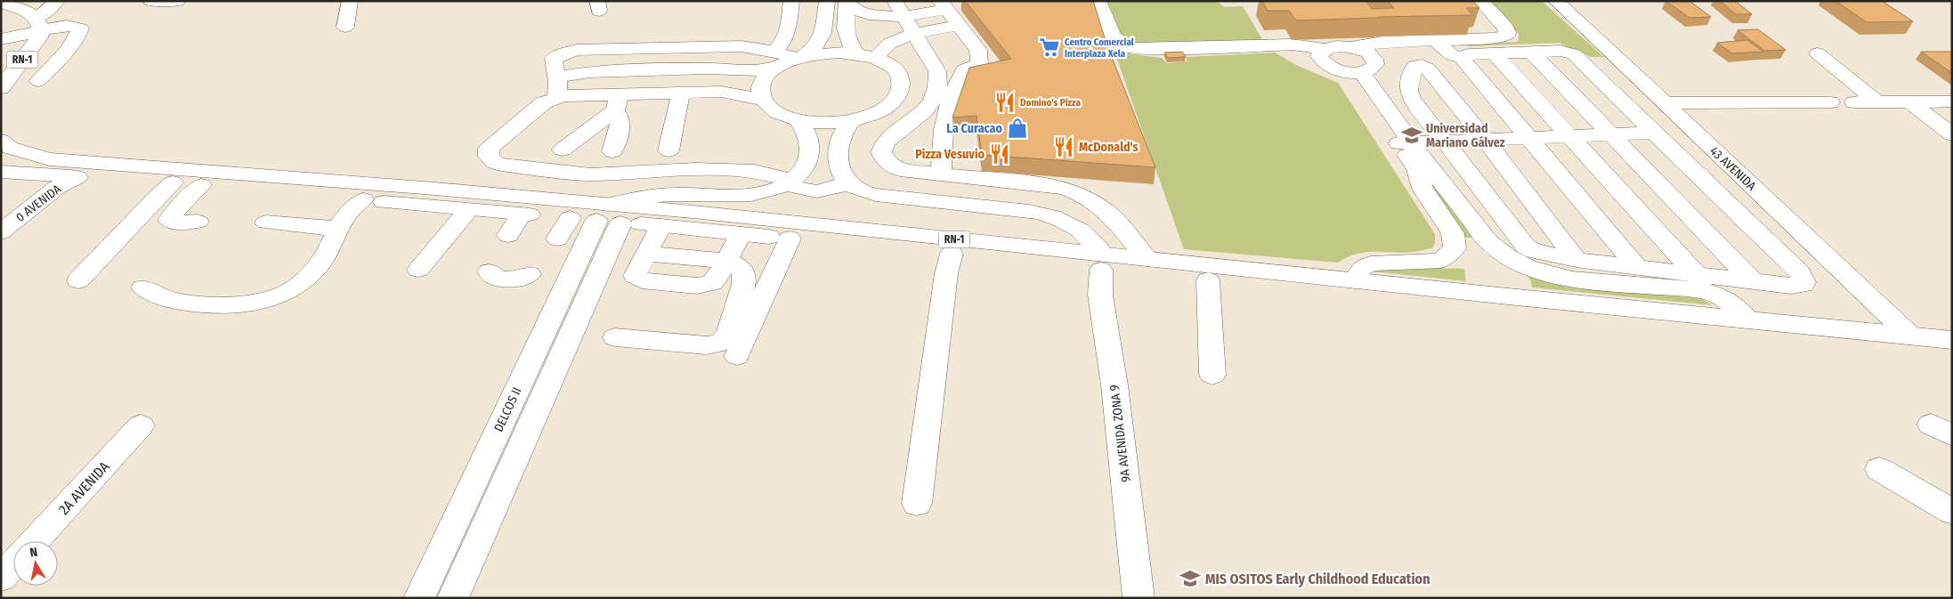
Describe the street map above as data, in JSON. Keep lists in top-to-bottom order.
{
  "streets": {
    "main road": [
      "RN-1",
      "43 AVENIDA",
      "0 AVENIDA",
      "DELCOS II",
      "9A AVENIDA ZONA 9",
      "2A AVENIDA"
    ]
  },
  "crossings": [
    ["RN-1", "43 AVENIDA"],
    ["RN-1", "0 AVENIDA"],
    ["RN-1", "DELCOS II"],
    ["RN-1", "9A AVENIDA ZONA 9"]
  ],
  "places": {
    "supermarket": ["Centro Comercial Interplaza Xela"],
    "restaurant": ["Domino's Pizza", "McDonald's", "Pizza Vesuvio"],
    "shop": ["La Curacao"],
    "school or university": ["Universidad Mariano Gálvez", "MIS OSITOS Early Childhood Education"]
  },
  "north": "top"
}
